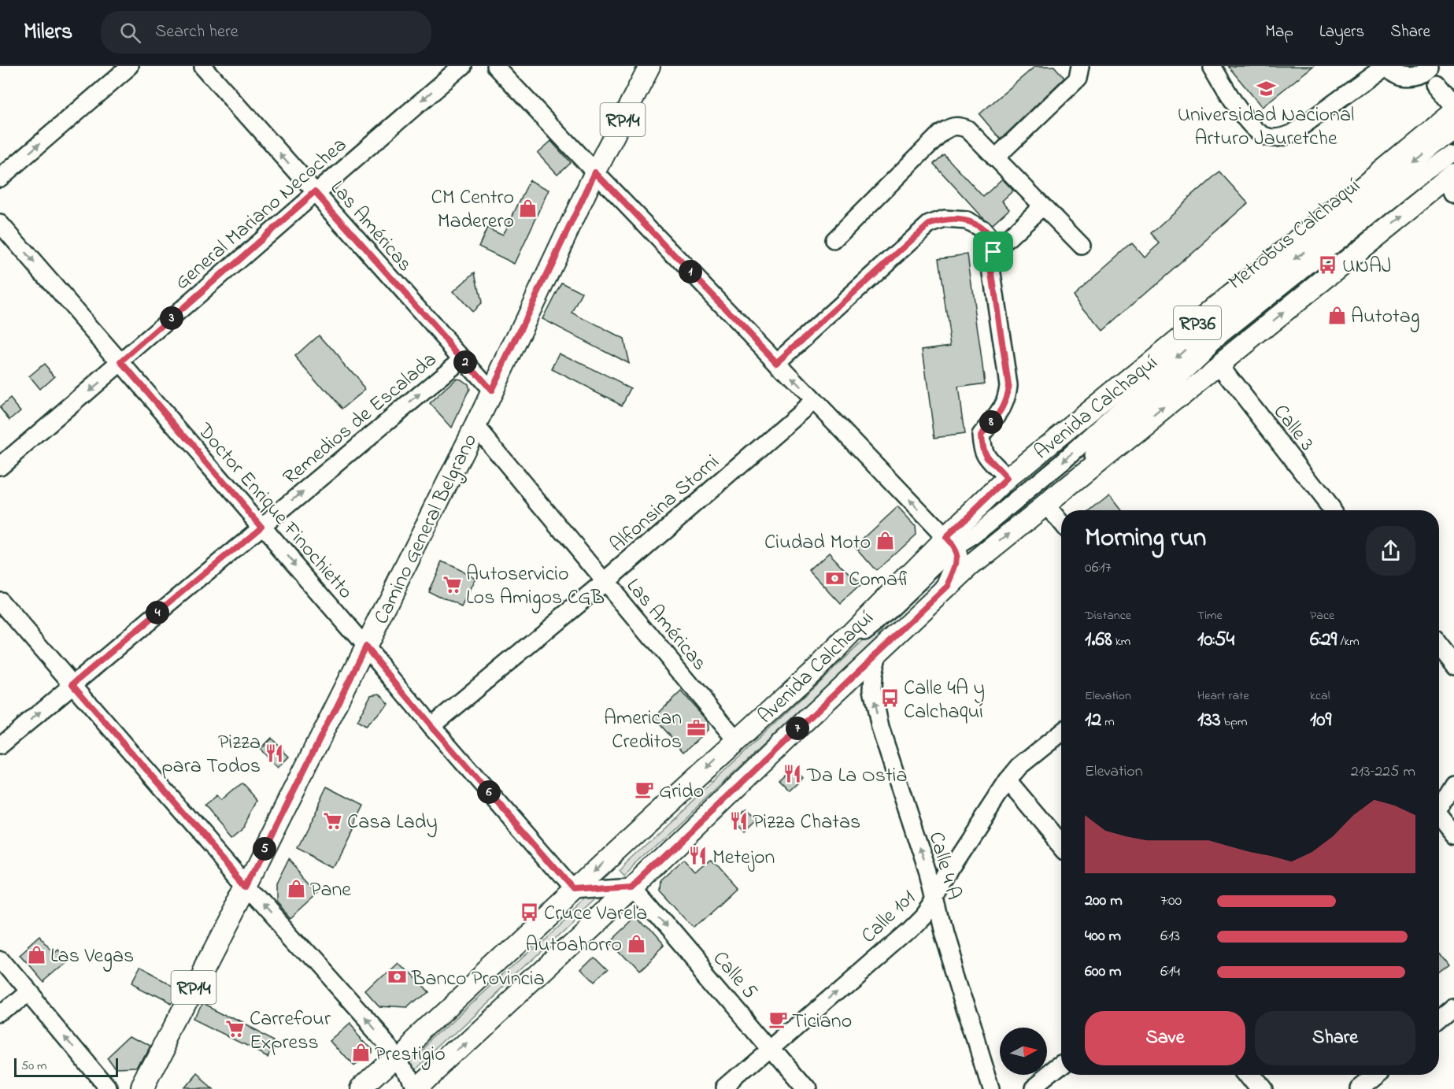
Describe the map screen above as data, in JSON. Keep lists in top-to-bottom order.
{
  "streets": {
    "main road": [
      "RP14",
      "RP36",
      "Avenida Calchaquí",
      "Camino General Belgrano"
    ],
    "street": [
      "General Mariano Necochea",
      "Las Américas",
      "Metrobus Calchaquí",
      "Remedios de Escalada",
      "Calle 3",
      "Alfonsina Storni",
      "Doctor Enrique Finochietto",
      "Calle 4 A",
      "Calle 101",
      "Calle 5"
    ]
  },
  "crossings": [
    ["General Mariano Necochea", "Las Américas"],
    ["General Mariano Necochea", "Doctor Enrique Finochietto"],
    ["Las Américas", "Avenida Calchaquí"],
    ["Las Américas", "Remedios de Escalada"],
    ["Las Américas", "Alfonsina Storni"],
    ["Las Américas", "Camino General Belgrano"],
    ["Metrobus Calchaquí", "Avenida Calchaquí"],
    ["Avenida Calchaquí", "Calle 3"],
    ["Avenida Calchaquí", "Doctor Enrique Finochietto"],
    ["Avenida Calchaquí", "Calle 4 A"],
    ["Avenida Calchaquí", "Calle 5"],
    ["Remedios de Escalada", "Doctor Enrique Finochietto"],
    ["Alfonsina Storni", "Doctor Enrique Finochietto"],
    ["Doctor Enrique Finochietto", "Camino General Belgrano"],
    ["Calle 4 A", "Calle 101"],
    ["Calle 101", "Calle 5"]
  ],
  "one_way": [
    "General Mariano Necochea",
    "Remedios de Escalada",
    "Doctor Enrique Finochietto",
    "Calle 4 A",
    "Calle 101",
    "Calle 5"
  ],
  "places": {
    "school or university": ["Universidad Nacional Arturo Jauretche"],
    "shop": [
      "CM Centro Maderero",
      "Autotag",
      "Ciudad Moto",
      "Pane",
      "Autoahorro",
      "Las Vegas",
      "Prestigio"
    ],
    "bus stop": ["UNAJ", "Calle 4A y Calchaquí", "Cruce Varela"],
    "bank": ["Comafi", "Banco Provincia"],
    "supermarket": ["Autoservicio Los Amigos CGB", "Casa Lady", "Carrefour Express"],
    "office": ["American Creditos"],
    "restaurant": [
      "Pizza para Todos",
      "Da La Ostia",
      "Pizza Chatas",
      "Metejon"
    ],
    "cafe": ["Grido", "Ticiano"]
  },
  "scale_bar": "50 m",
  "north": "right",
  "page": {
    "header": "Milers",
    "search": "Search here",
    "nav": ["Map", "Layers", "Share"],
    "pins": [
      "1",
      "3",
      "2",
      "8",
      "4",
      "7",
      "6",
      "5"
    ],
    "heading": ["Morning run", "06:17"],
    "stats": [
      ["Distance", "1.68 km"],
      ["Time", "10:54"],
      ["Pace", "6:29 /km"],
      ["Elevation", "12 m"],
      ["Heart rate", "133 bpm"],
      ["kcal", "109"]
    ],
    "chart": ["Elevation", "213–225 m"],
    "list": [
      {
        "name": "200 m",
        "note": "7:00"
      },
      {
        "name": "400 m",
        "note": "6:13"
      },
      {
        "name": "600 m",
        "note": "6:14"
      }
    ],
    "buttons": ["Save", "Share"],
    "scale": "50 m"
  }
}
